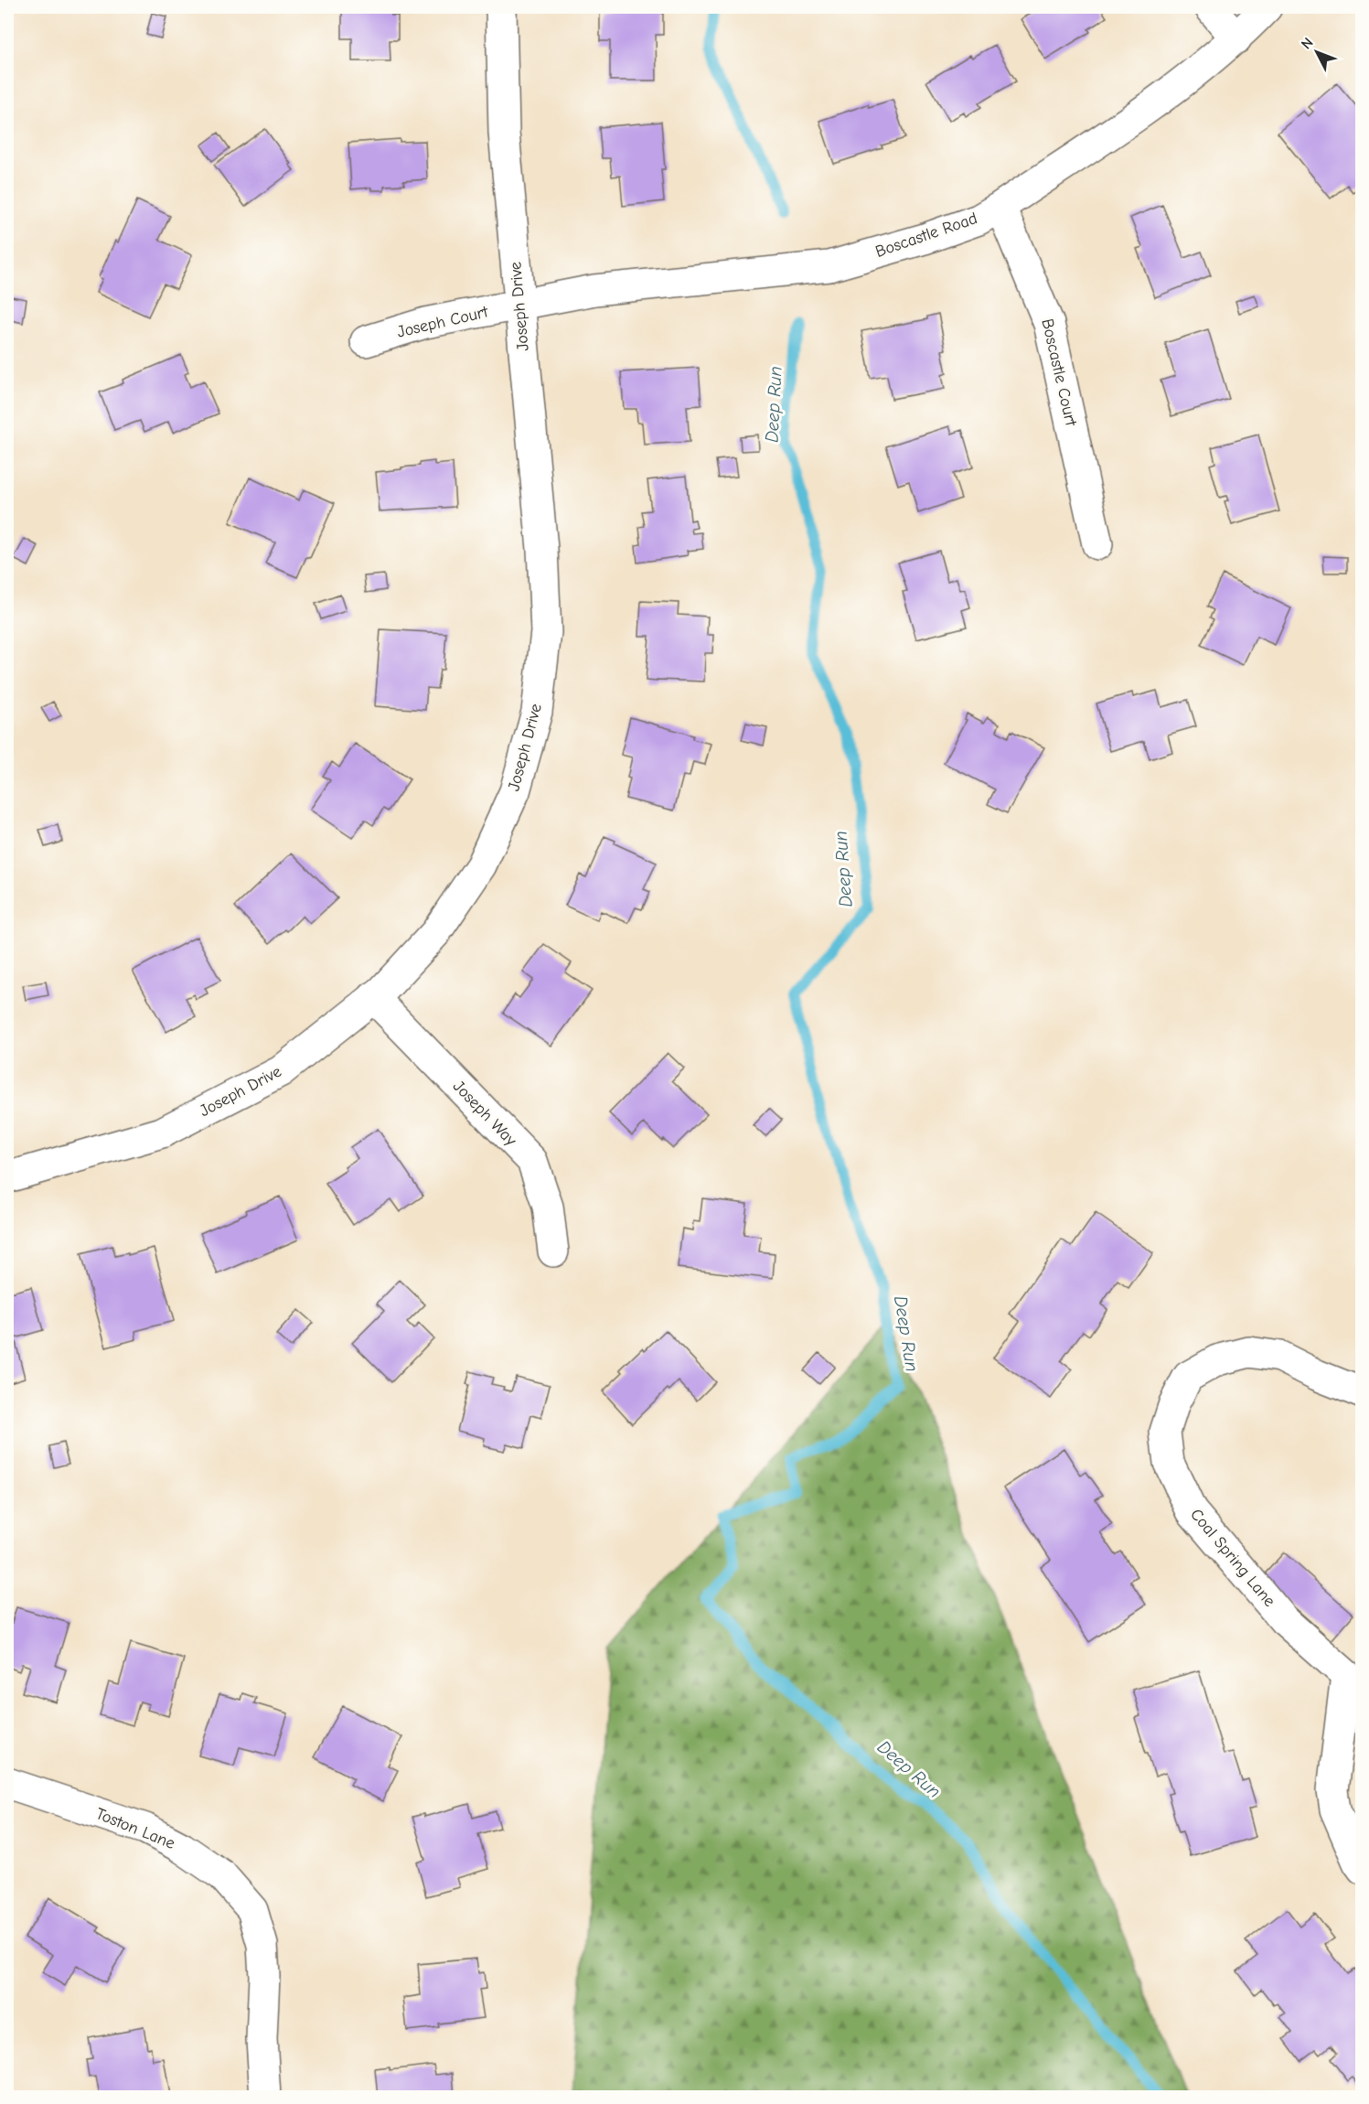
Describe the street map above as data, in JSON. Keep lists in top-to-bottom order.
{
  "streets": {
    "street": [
      "Boscastle Road",
      "Joseph Drive",
      "Joseph Court",
      "Boscastle Court",
      "Joseph Way",
      "Coal Spring Lane",
      "Toston Lane"
    ]
  },
  "crossings": [
    ["Boscastle Road", "Joseph Drive"],
    ["Boscastle Road", "Joseph Court"],
    ["Boscastle Road", "Boscastle Court"],
    ["Joseph Drive", "Joseph Court"],
    ["Joseph Drive", "Joseph Way"]
  ],
  "water": ["Deep Run"],
  "north": "top left"
}
